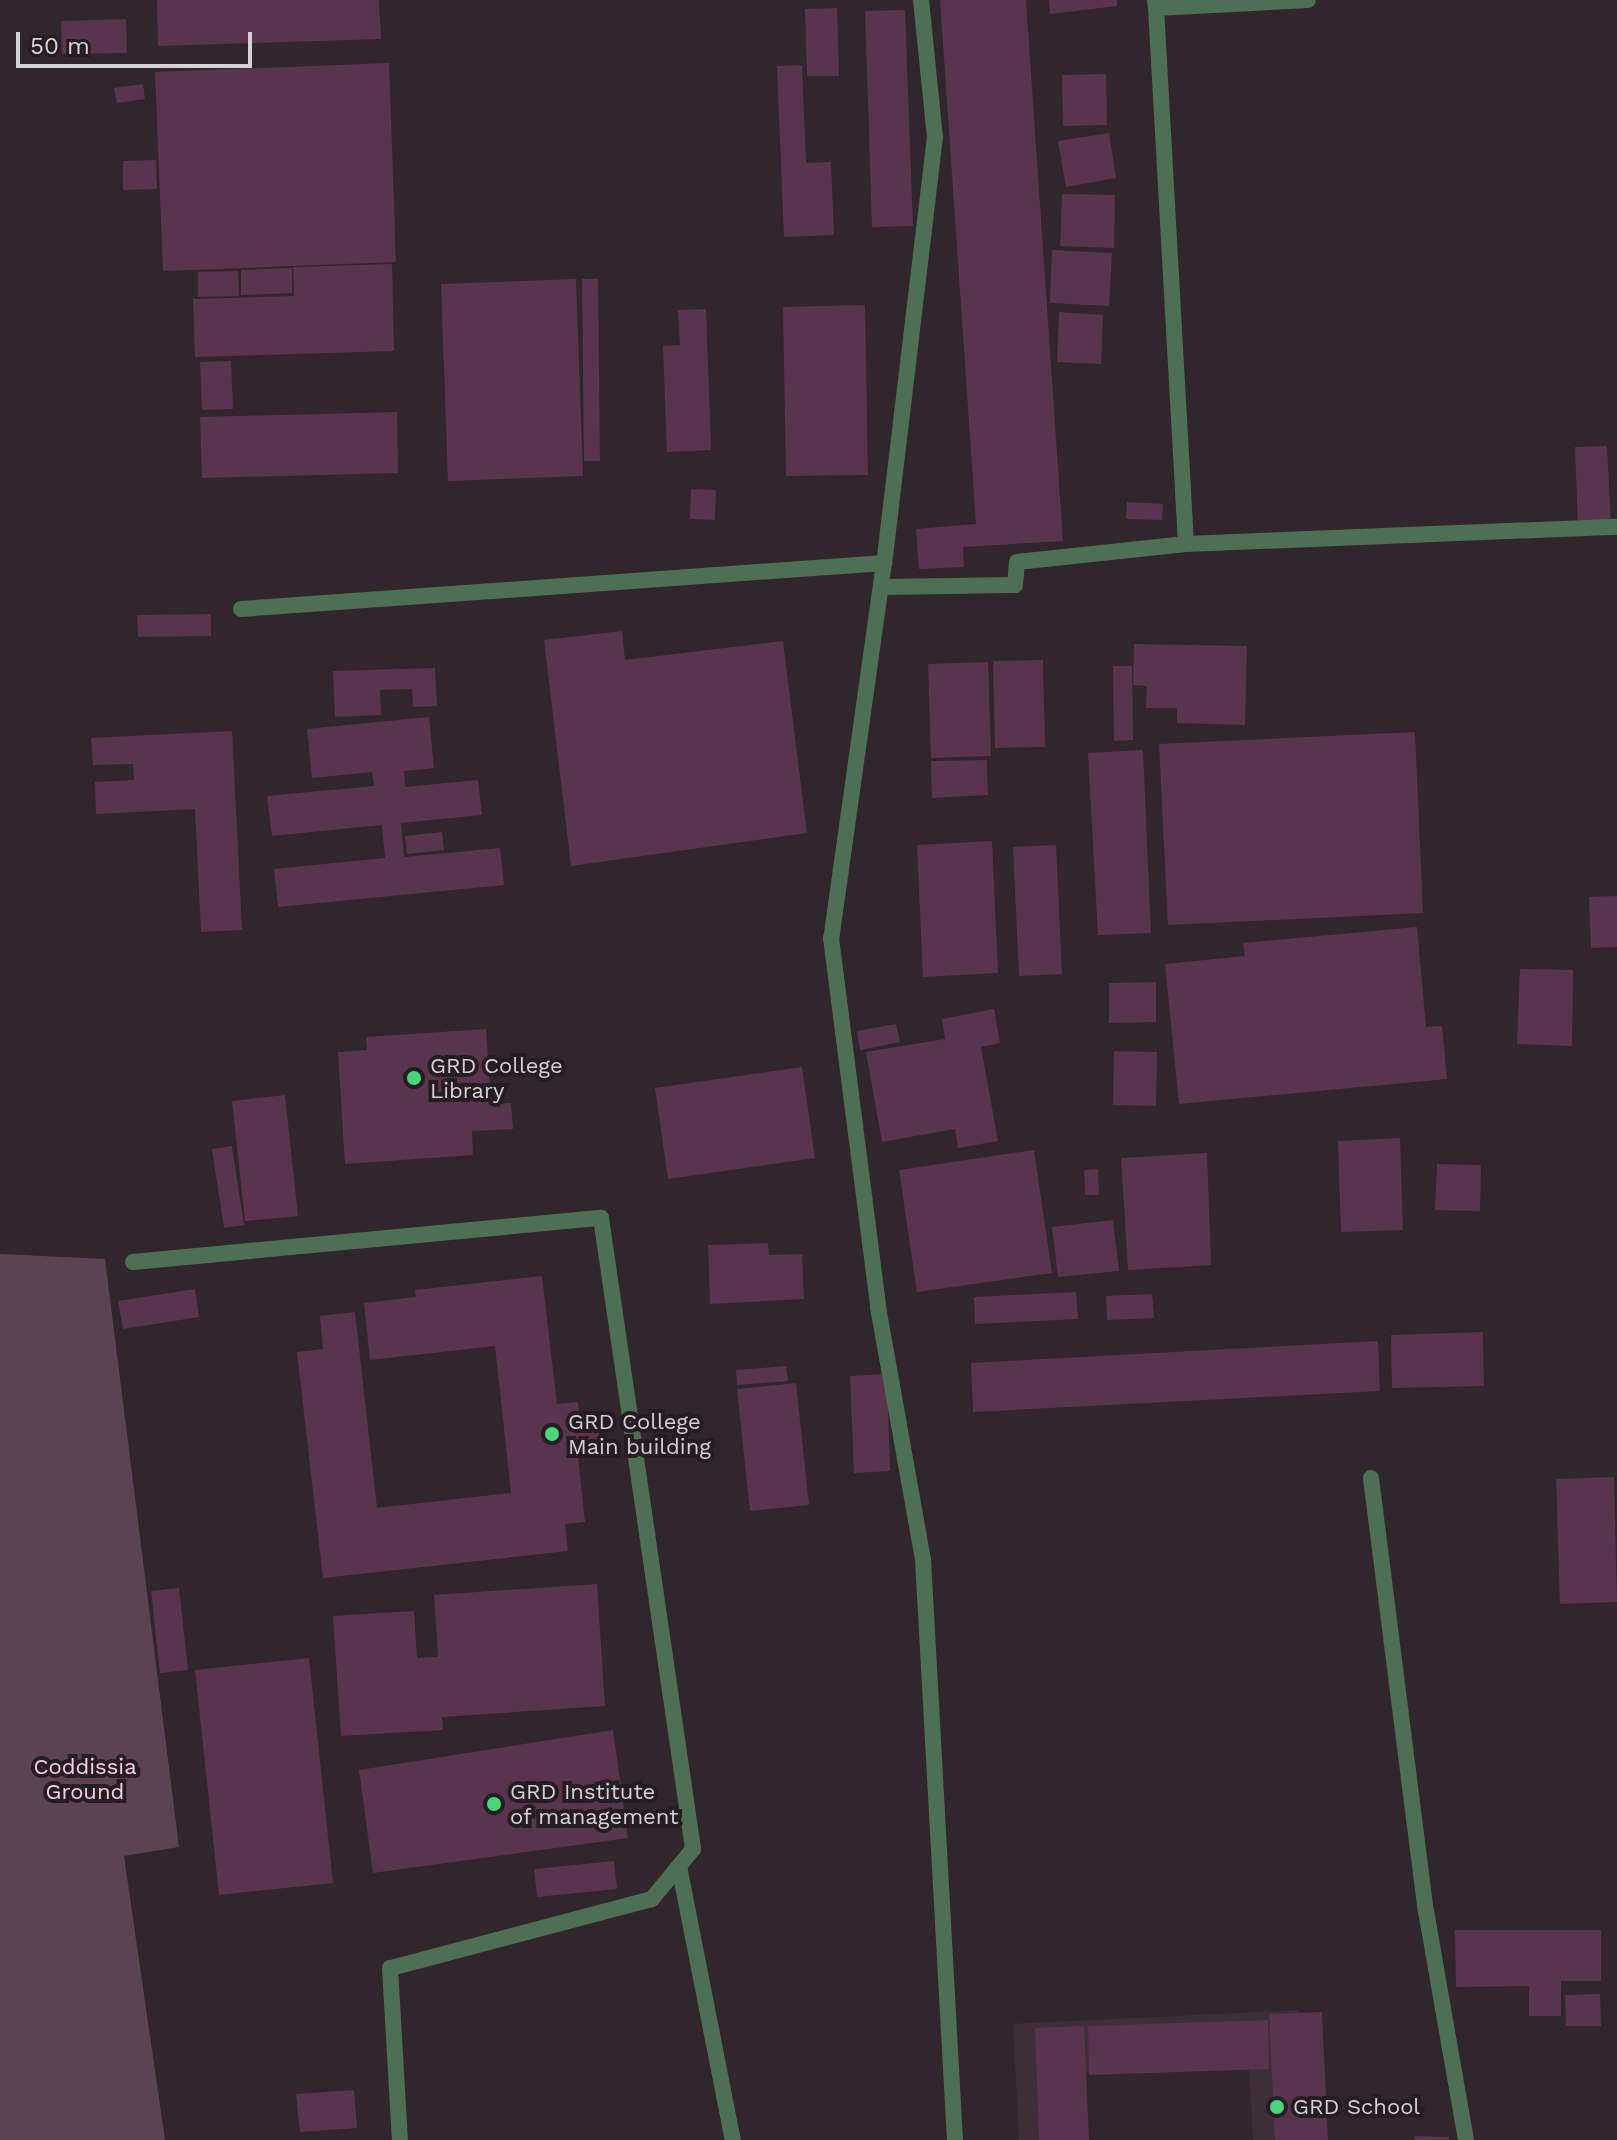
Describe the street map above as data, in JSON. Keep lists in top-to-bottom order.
{
  "parks": ["Coddissia Ground"],
  "places": [
    "GRD College Library",
    "GRD College Main building",
    "GRD Institute of management",
    "GRD School"
  ],
  "scale_bar": "50 m"
}
